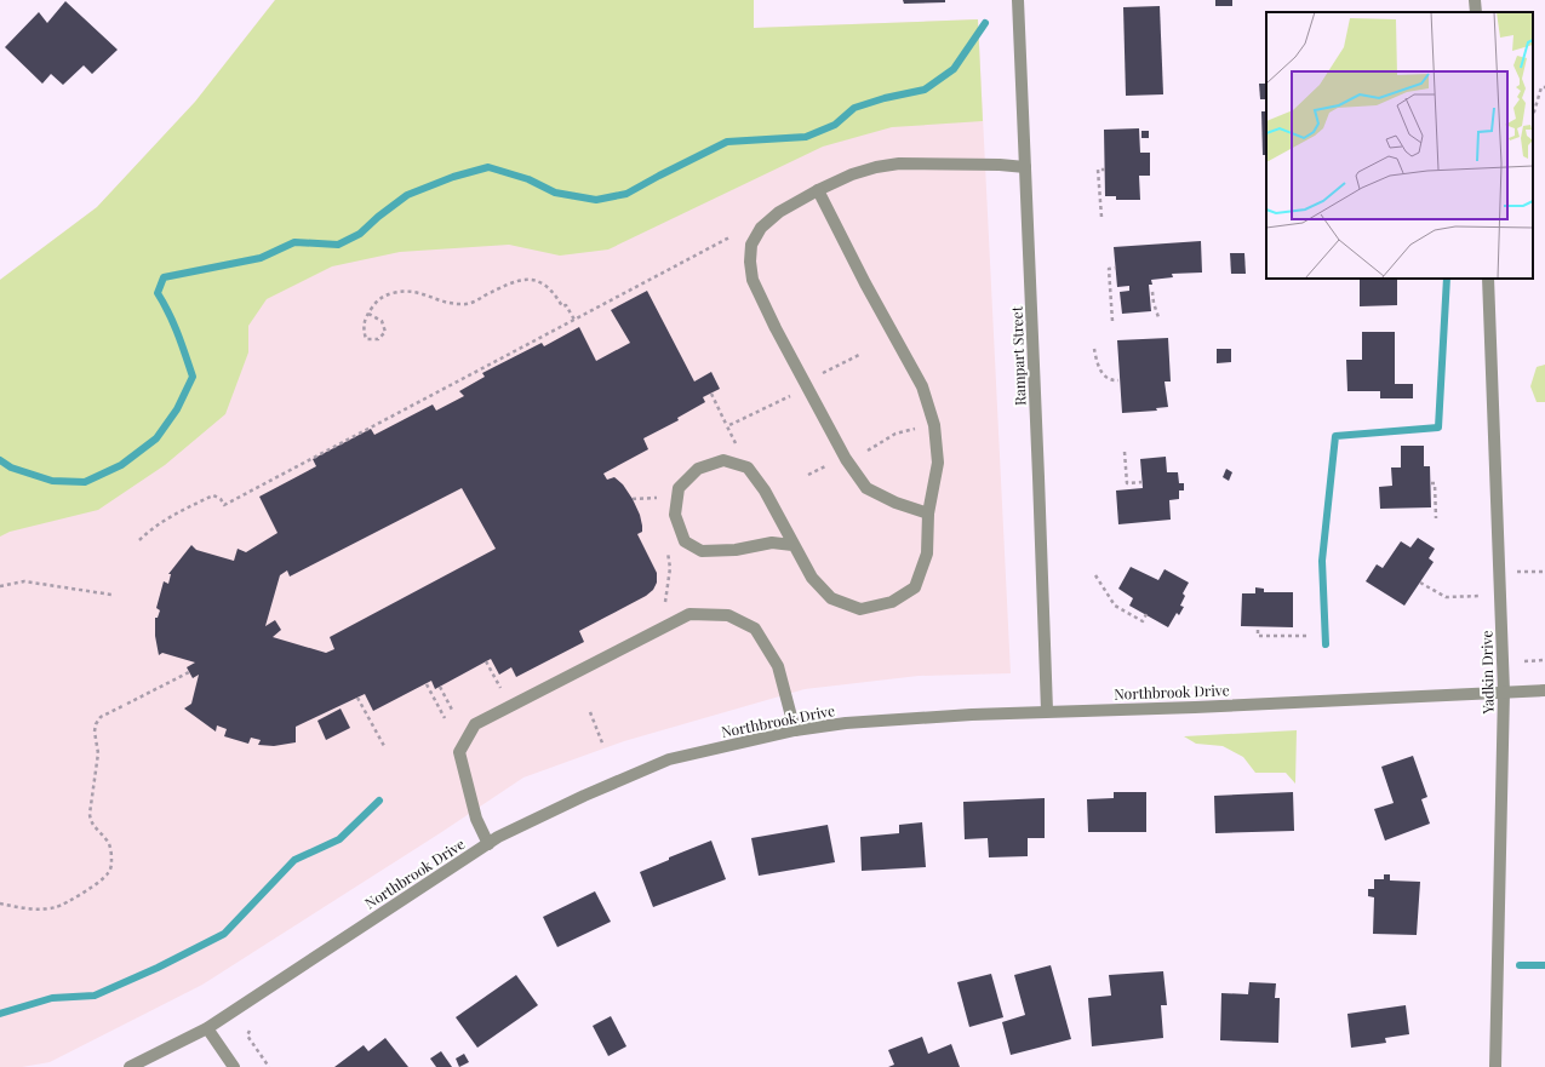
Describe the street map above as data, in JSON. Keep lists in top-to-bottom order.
{
  "streets": {
    "street": ["Rampart Street", "Yadkin Drive", "Northbrook Drive"]
  },
  "crossings": [
    ["Rampart Street", "Northbrook Drive"],
    ["Yadkin Drive", "Northbrook Drive"]
  ]
}
